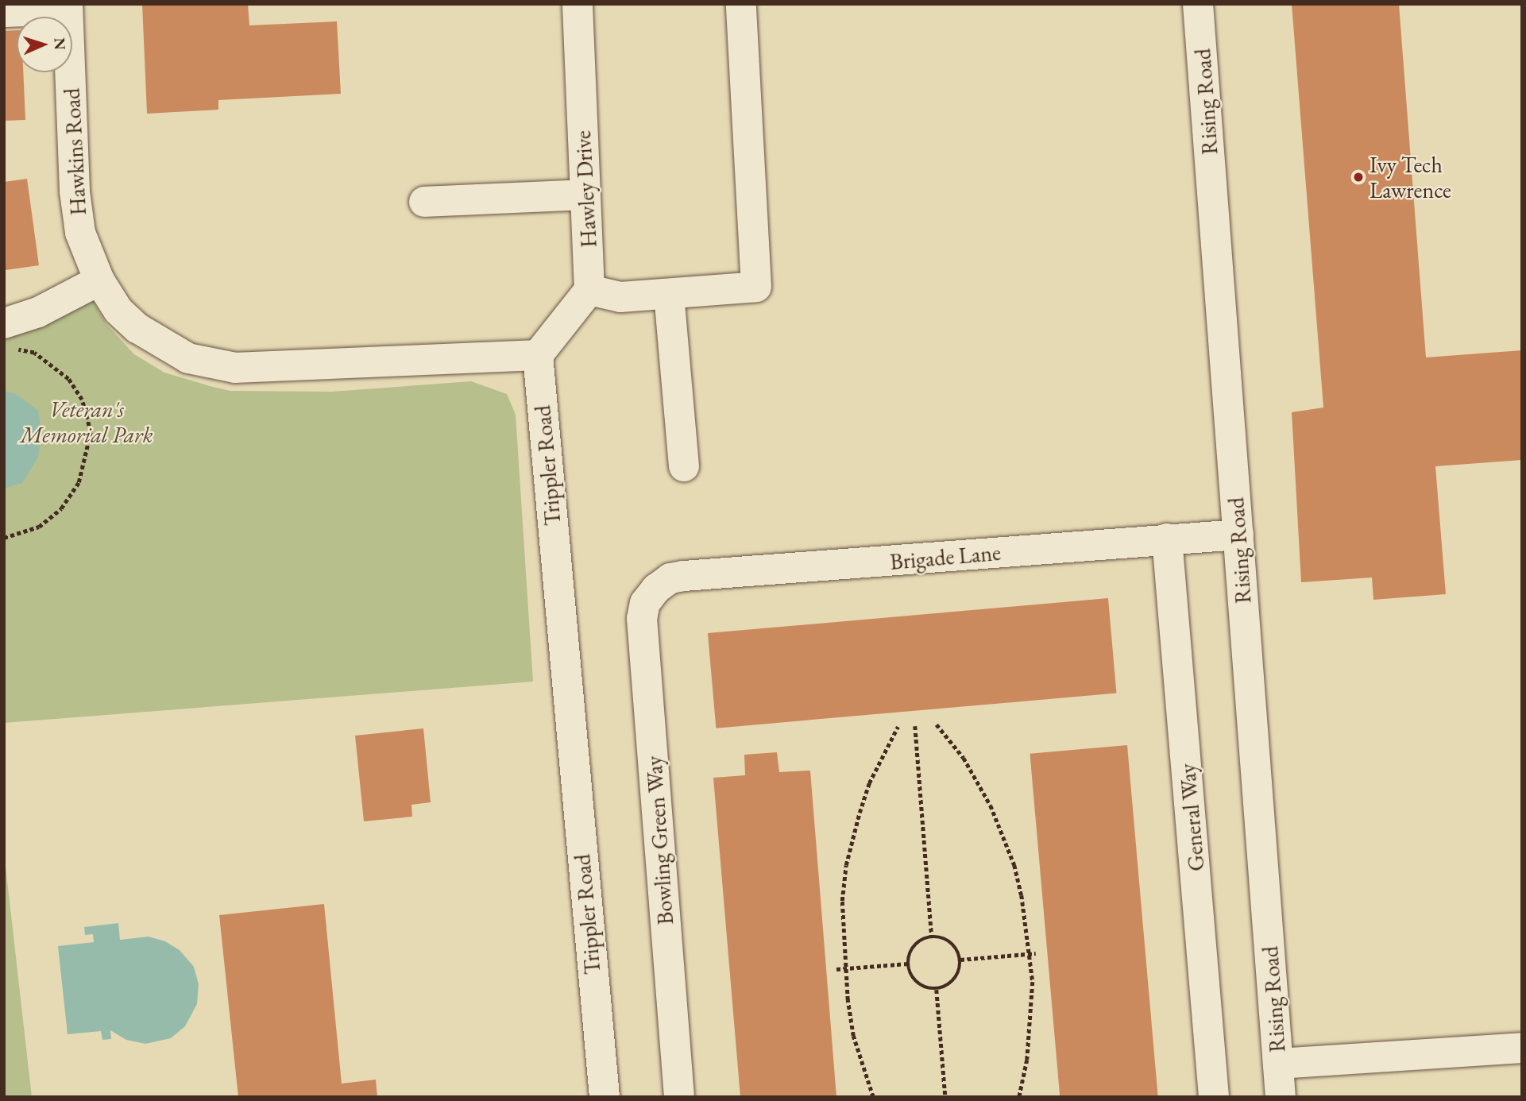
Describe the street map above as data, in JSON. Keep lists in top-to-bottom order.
{
  "streets": {
    "street": [
      "Rising Road",
      "Hawkins Road",
      "Hawley Drive",
      "Trippler Road",
      "Brigade Lane",
      "General Way",
      "Bowling Green Way"
    ]
  },
  "crossings": [
    ["Rising Road", "Brigade Lane"],
    ["Brigade Lane", "General Way"],
    ["Brigade Lane", "Bowling Green Way"]
  ],
  "parks": ["Veteran's Memorial Park"],
  "places": ["Ivy Tech Lawrence"],
  "north": "right"
}
